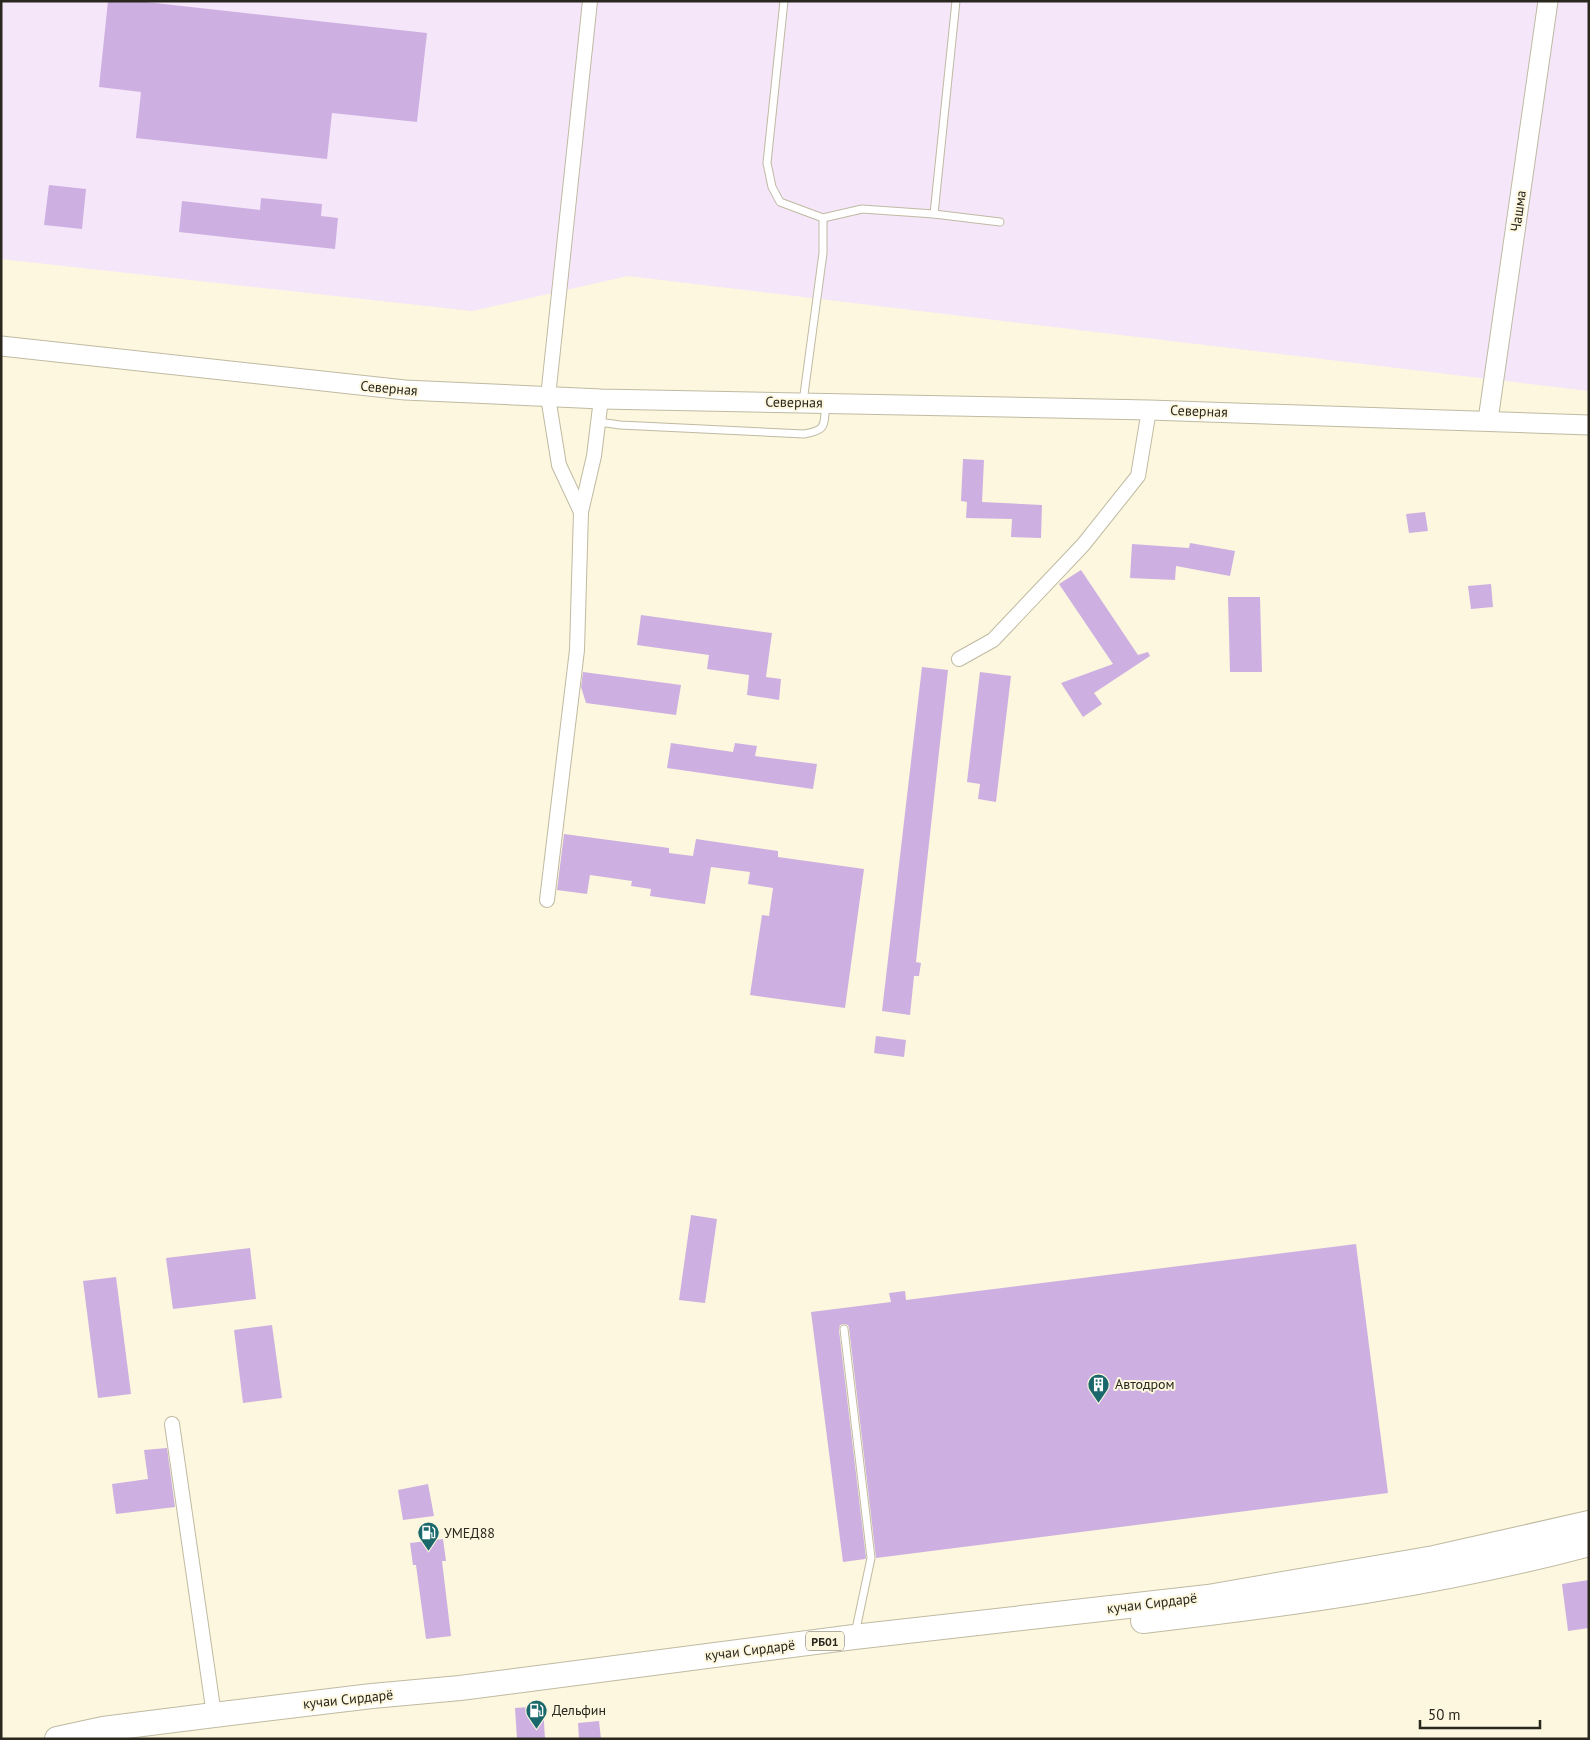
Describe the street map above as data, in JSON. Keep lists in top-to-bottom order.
{
  "streets": {
    "highway": ["кучаи Сирдарё", "РБ01"],
    "main road": ["Чашма", "Северная"]
  },
  "crossings": [
    ["Чашма", "Северная"],
    ["кучаи Сирдарё", "РБ01"]
  ],
  "places": {
    "building": ["Автодром"],
    "fuel station": ["УМЕД88", "Дельфин"]
  },
  "scale_bar": "50 m"
}
